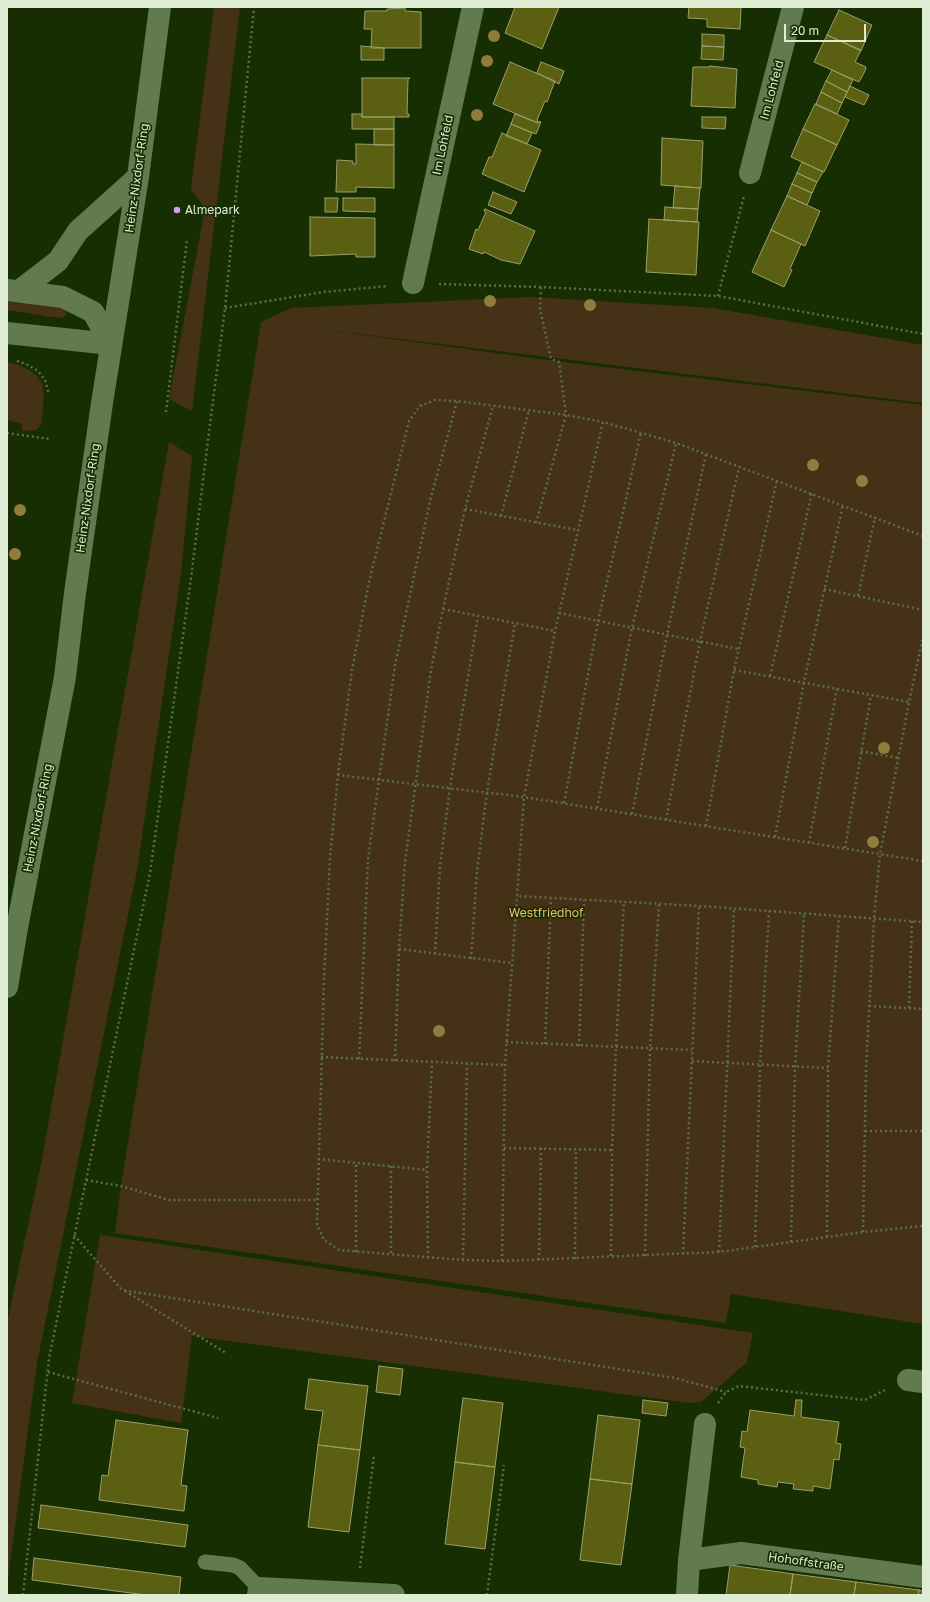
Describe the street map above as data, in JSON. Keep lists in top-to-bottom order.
{
  "streets": {
    "street": ["Im Lohfeld", "Heinz-Nixdorf-Ring", "Hohoffstraße"]
  },
  "parks": ["Westfriedhof"],
  "places": ["Almepark"],
  "scale_bar": "20 m"
}
